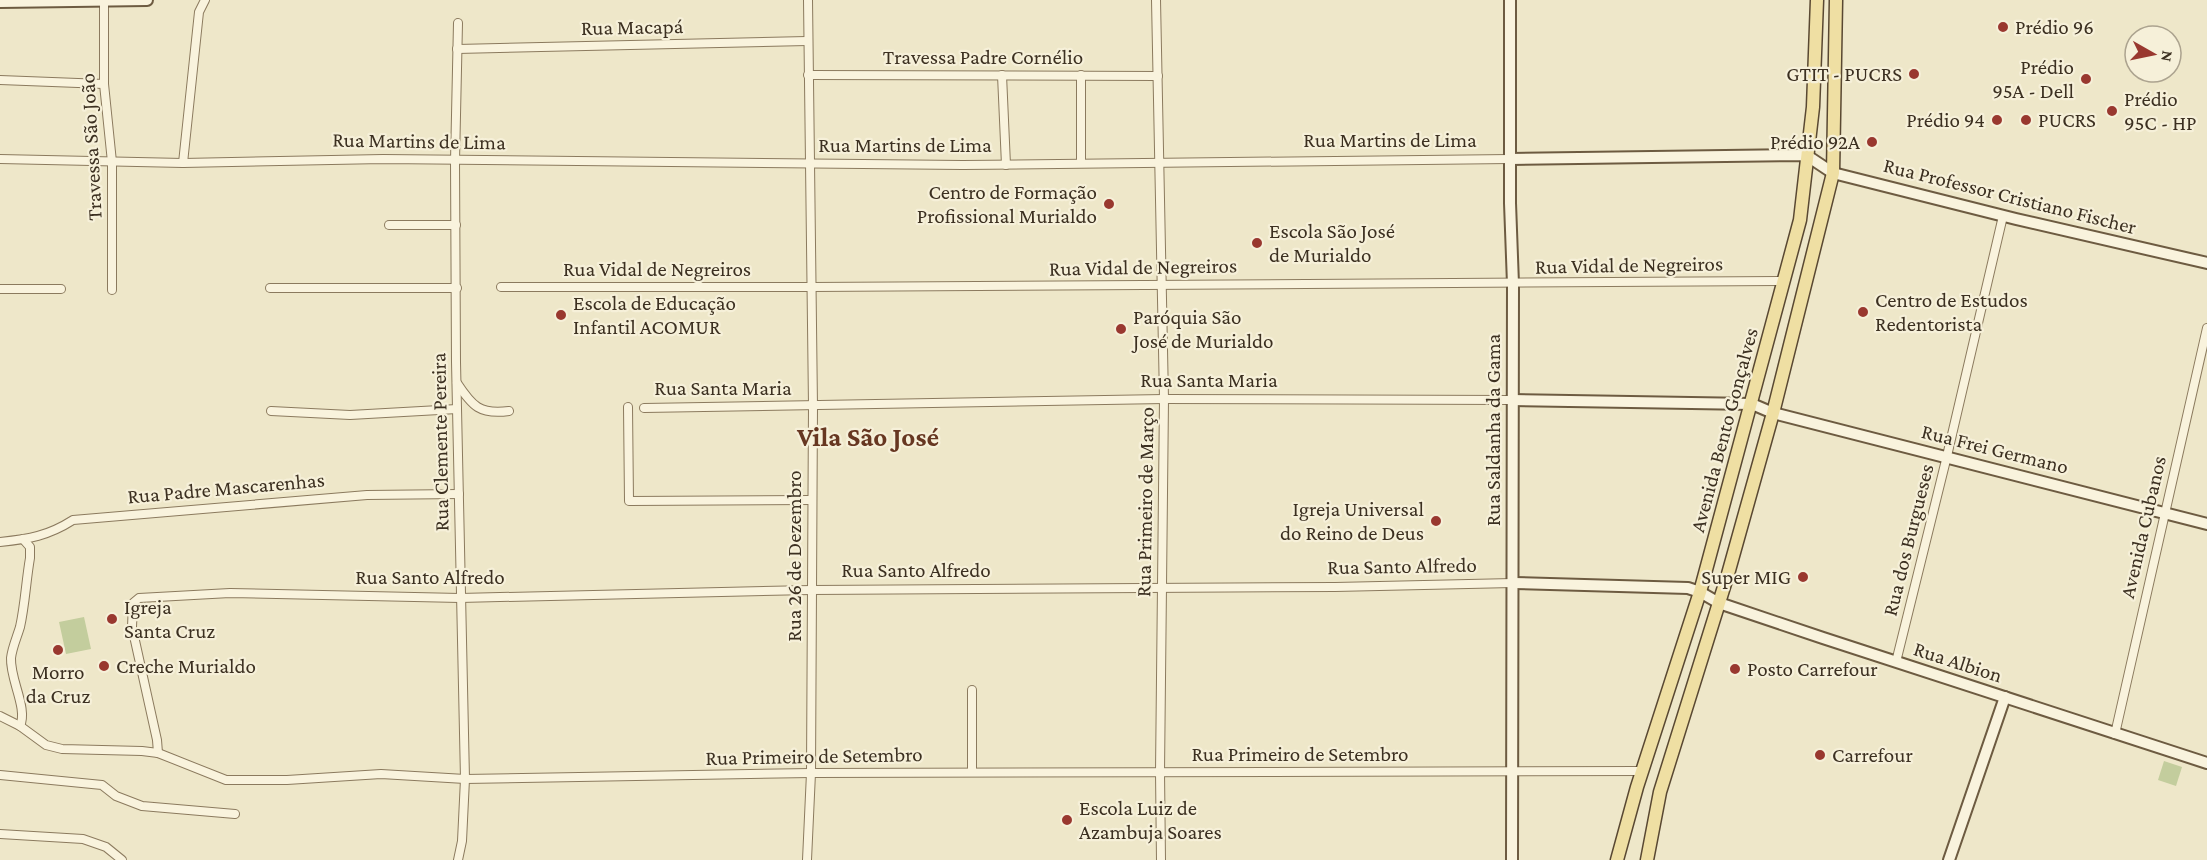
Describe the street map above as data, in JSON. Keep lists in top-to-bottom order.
{
  "streets": {
    "main road": ["Avenida Bento Gonçalves"],
    "street": [
      "Rua Macapá",
      "Travessa Padre Cornélio",
      "Rua Martins de Lima",
      "Travessa São João",
      "Rua Professor Cristiano Fischer",
      "Rua Vidal de Negreiros",
      "Rua Santa Maria",
      "Rua Saldanha da Gama",
      "Rua Clemente Pereira",
      "Rua Frei Germano",
      "Rua Padre Mascarenhas",
      "Rua Primeiro de Março",
      "Avenida Cubanos",
      "Rua dos Burgueses",
      "Rua 26 de Dezembro",
      "Rua Santo Alfredo",
      "Rua Albion",
      "Rua Primeiro de Setembro"
    ]
  },
  "crossings": [
    ["Rua Macapá", "Rua Clemente Pereira"],
    ["Rua Macapá", "Rua 26 de Dezembro"],
    ["Travessa Padre Cornélio", "Rua Primeiro de Março"],
    ["Travessa Padre Cornélio", "Rua 26 de Dezembro"],
    ["Rua Martins de Lima", "Travessa São João"],
    ["Rua Martins de Lima", "Rua Professor Cristiano Fischer"],
    ["Rua Martins de Lima", "Rua Saldanha da Gama"],
    ["Rua Martins de Lima", "Avenida Bento Gonçalves"],
    ["Rua Martins de Lima", "Rua Clemente Pereira"],
    ["Rua Martins de Lima", "Rua Primeiro de Março"],
    ["Rua Martins de Lima", "Rua 26 de Dezembro"],
    ["Rua Professor Cristiano Fischer", "Avenida Bento Gonçalves"],
    ["Rua Professor Cristiano Fischer", "Rua dos Burgueses"],
    ["Rua Vidal de Negreiros", "Rua Saldanha da Gama"],
    ["Rua Vidal de Negreiros", "Avenida Bento Gonçalves"],
    ["Rua Vidal de Negreiros", "Rua Primeiro de Março"],
    ["Rua Vidal de Negreiros", "Rua 26 de Dezembro"],
    ["Rua Santa Maria", "Rua Saldanha da Gama"],
    ["Rua Santa Maria", "Avenida Bento Gonçalves"],
    ["Rua Santa Maria", "Rua Frei Germano"],
    ["Rua Santa Maria", "Rua Primeiro de Março"],
    ["Rua Santa Maria", "Rua 26 de Dezembro"],
    ["Rua Saldanha da Gama", "Rua Santo Alfredo"],
    ["Rua Saldanha da Gama", "Rua Primeiro de Setembro"],
    ["Avenida Bento Gonçalves", "Rua Frei Germano"],
    ["Avenida Bento Gonçalves", "Rua Santo Alfredo"],
    ["Avenida Bento Gonçalves", "Rua Albion"],
    ["Avenida Bento Gonçalves", "Rua Primeiro de Setembro"],
    ["Rua Clemente Pereira", "Rua Padre Mascarenhas"],
    ["Rua Clemente Pereira", "Rua Santo Alfredo"],
    ["Rua Clemente Pereira", "Rua Primeiro de Setembro"],
    ["Rua Frei Germano", "Avenida Cubanos"],
    ["Rua Frei Germano", "Rua dos Burgueses"],
    ["Rua Primeiro de Março", "Rua Santo Alfredo"],
    ["Rua Primeiro de Março", "Rua Primeiro de Setembro"],
    ["Avenida Cubanos", "Rua Albion"],
    ["Rua dos Burgueses", "Rua Albion"],
    ["Rua 26 de Dezembro", "Rua Santo Alfredo"],
    ["Rua 26 de Dezembro", "Rua Primeiro de Setembro"],
    ["Rua Santo Alfredo", "Rua Albion"],
    ["Rua Santo Alfredo", "Rua Primeiro de Setembro"]
  ],
  "districts": ["Vila São José"],
  "places": [
    "Prédio 96",
    "GTIT - PUCRS",
    "Prédio 95A - Dell",
    "Prédio 95C - HP",
    "Prédio 94",
    "PUCRS",
    "Prédio 92A",
    "Centro de Formação Profissional Murialdo",
    "Escola São José de Murialdo",
    "Centro de Estudos Redentorista",
    "Escola de Educação Infantil ACOMUR",
    "Paróquia São José de Murialdo",
    "Igreja Universal do Reino de Deus",
    "Super MIG",
    "Igreja Santa Cruz",
    "Morro da Cruz",
    "Creche Murialdo",
    "Posto Carrefour",
    "Carrefour",
    "Escola Luiz de Azambuja Soares"
  ],
  "north": "right"
}
